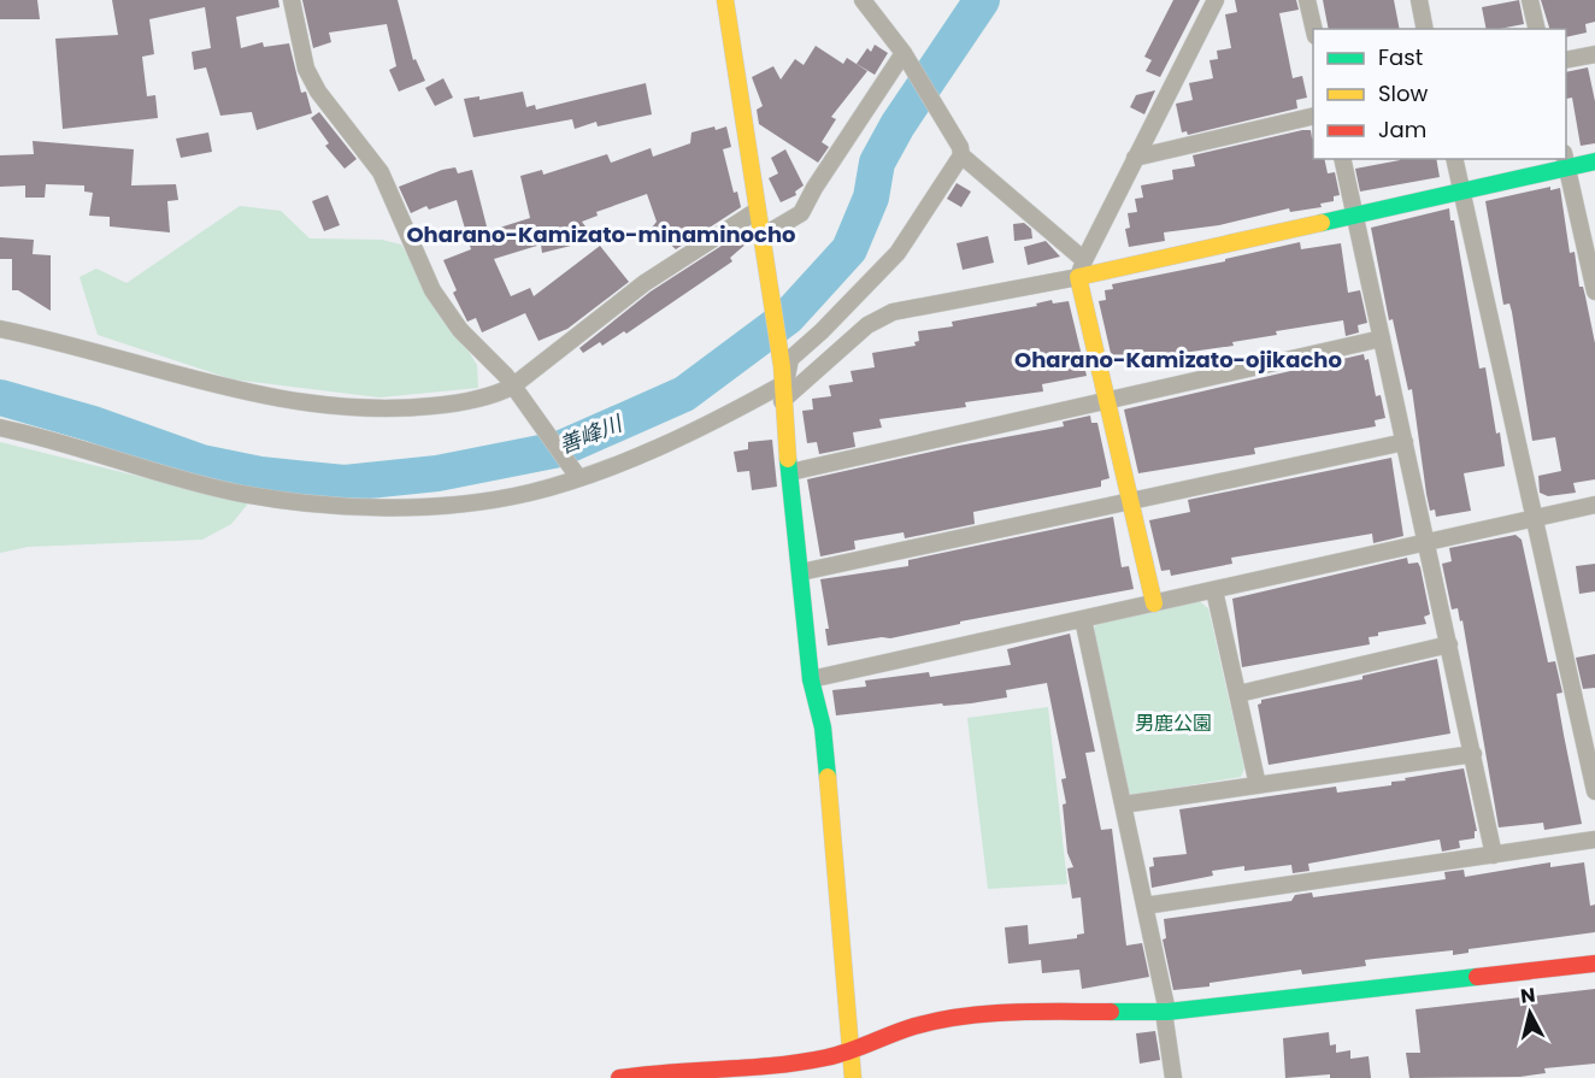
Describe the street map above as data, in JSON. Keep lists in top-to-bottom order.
{
  "districts": ["Oharano-Kamizato-minaminocho", "Oharano-Kamizato-ojikacho"],
  "water": ["善峰川"],
  "parks": ["男鹿公園"],
  "legend": ["Fast", "Slow", "Jam"],
  "north": "top"
}
